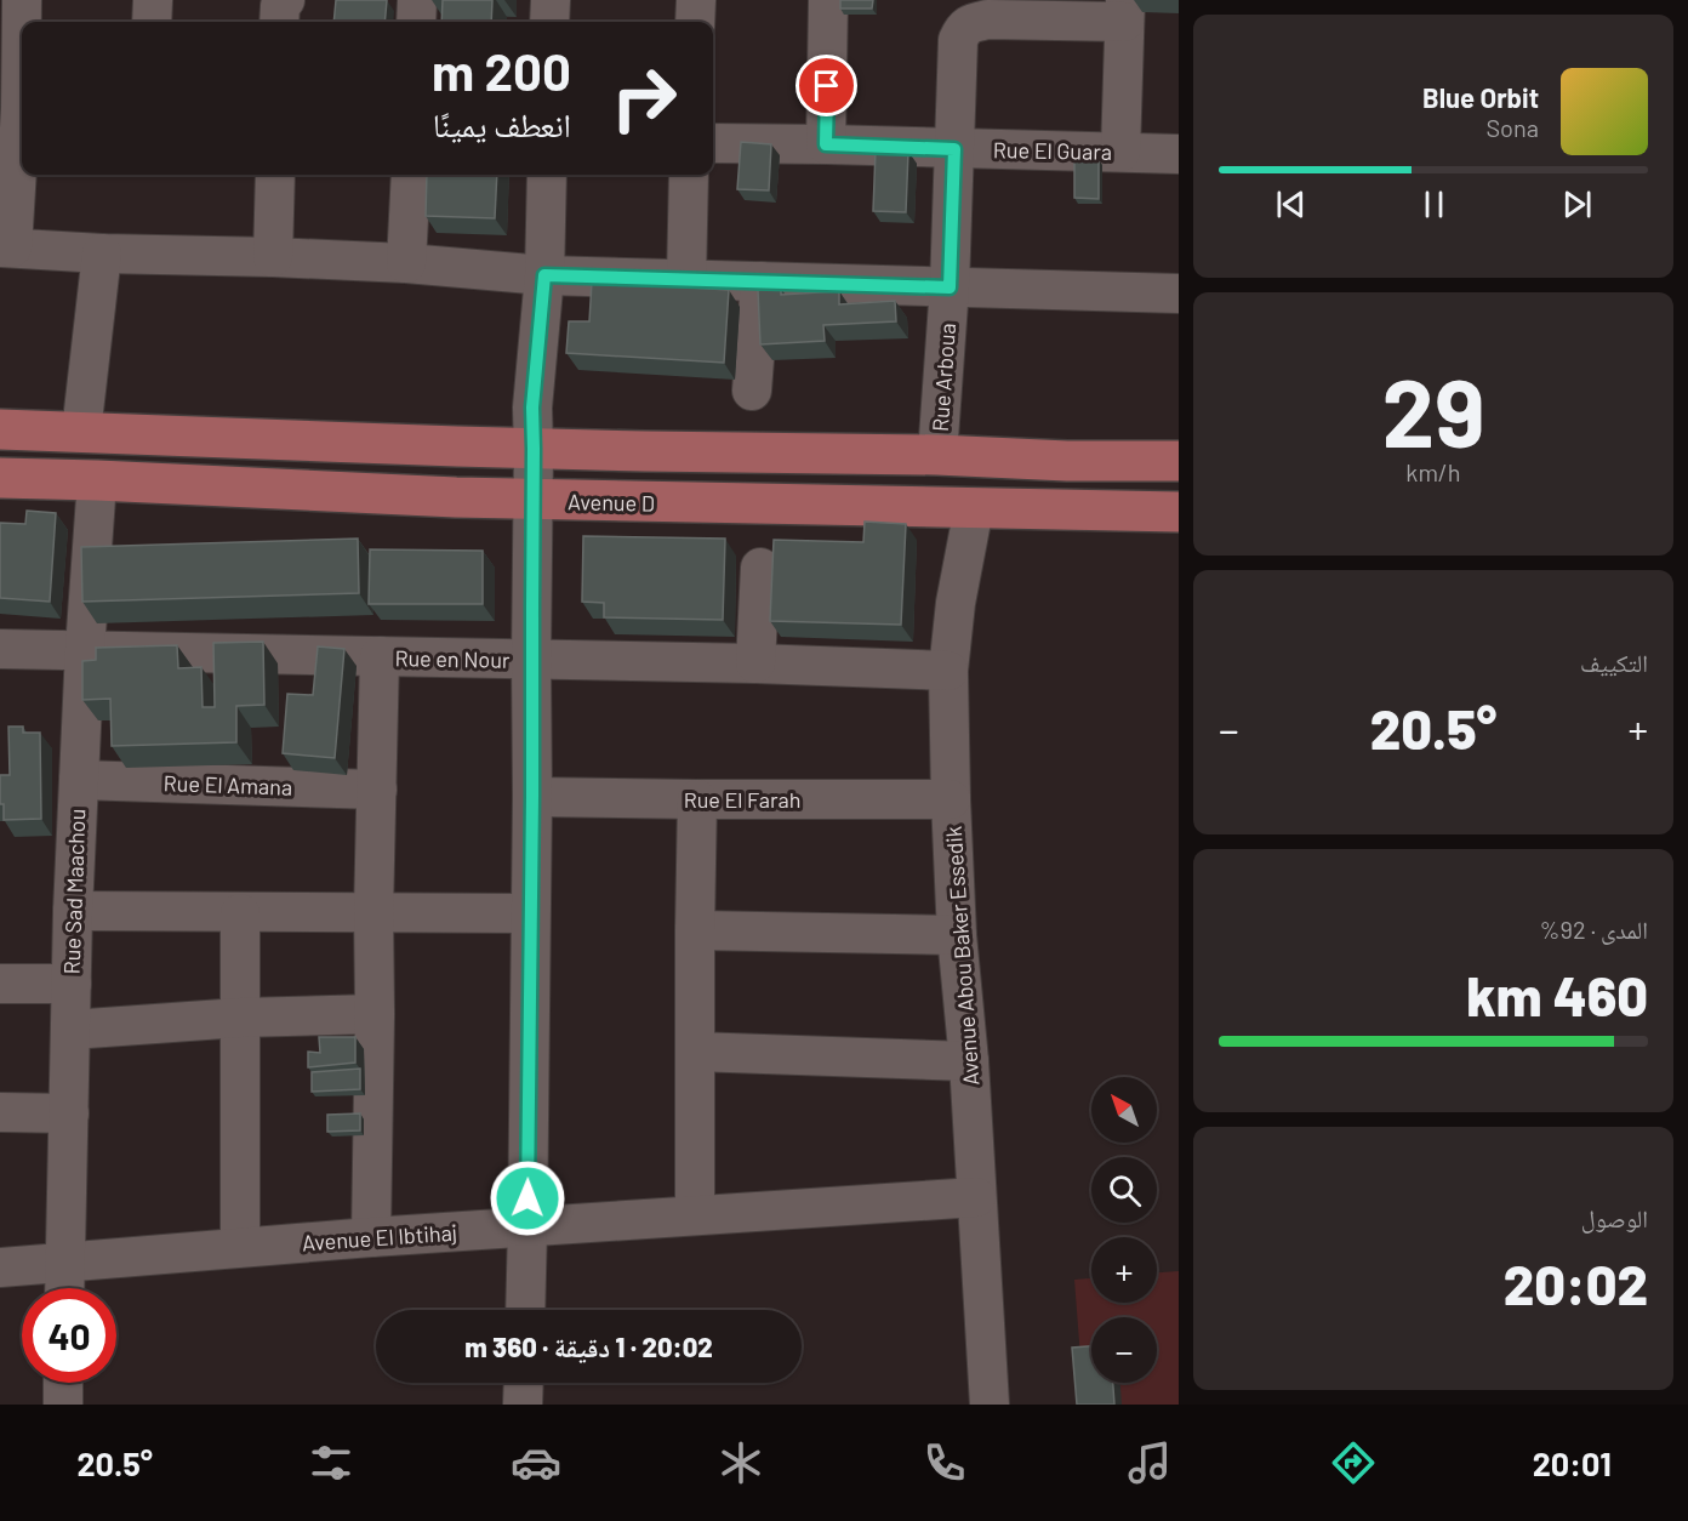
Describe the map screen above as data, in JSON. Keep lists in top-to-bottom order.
{
  "streets": {
    "main road": ["Avenue D"],
    "street": [
      "Rue El Guara",
      "Rue Arboua",
      "Rue en Nour",
      "Rue El Amana",
      "Rue El Farah",
      "Rue Sad Maachou",
      "Avenue Abou Baker Essedik",
      "Avenue El Ibtihaj"
    ]
  },
  "crossings": [
    ["Rue El Guara", "Rue Arboua"],
    ["Avenue D", "Rue Sad Maachou"],
    ["Avenue D", "Avenue Abou Baker Essedik"],
    ["Rue en Nour", "Rue Sad Maachou"],
    ["Rue en Nour", "Avenue Abou Baker Essedik"],
    ["Rue El Amana", "Rue Sad Maachou"],
    ["Rue El Farah", "Avenue Abou Baker Essedik"],
    ["Rue Sad Maachou", "Avenue El Ibtihaj"],
    ["Avenue Abou Baker Essedik", "Avenue El Ibtihaj"]
  ],
  "north": "top left",
  "page": {
    "turn": ["200 m", "انعطف يمينًا"],
    "song": ["Blue Orbit", "Sona"],
    "tile": [
      ["29", "km/h"],
      "التكييف",
      ["المدى · 92%", "460 km"],
      ["الوصول", "20:02"]
    ],
    "heat": ["−", "20.5°", "+"],
    "map_buttons": ["+", "−"],
    "limit": "40",
    "trip": "20:02 · 1 دقيقة · 360 m",
    "tabs": ["20:01", "20.5°"]
  }
}
